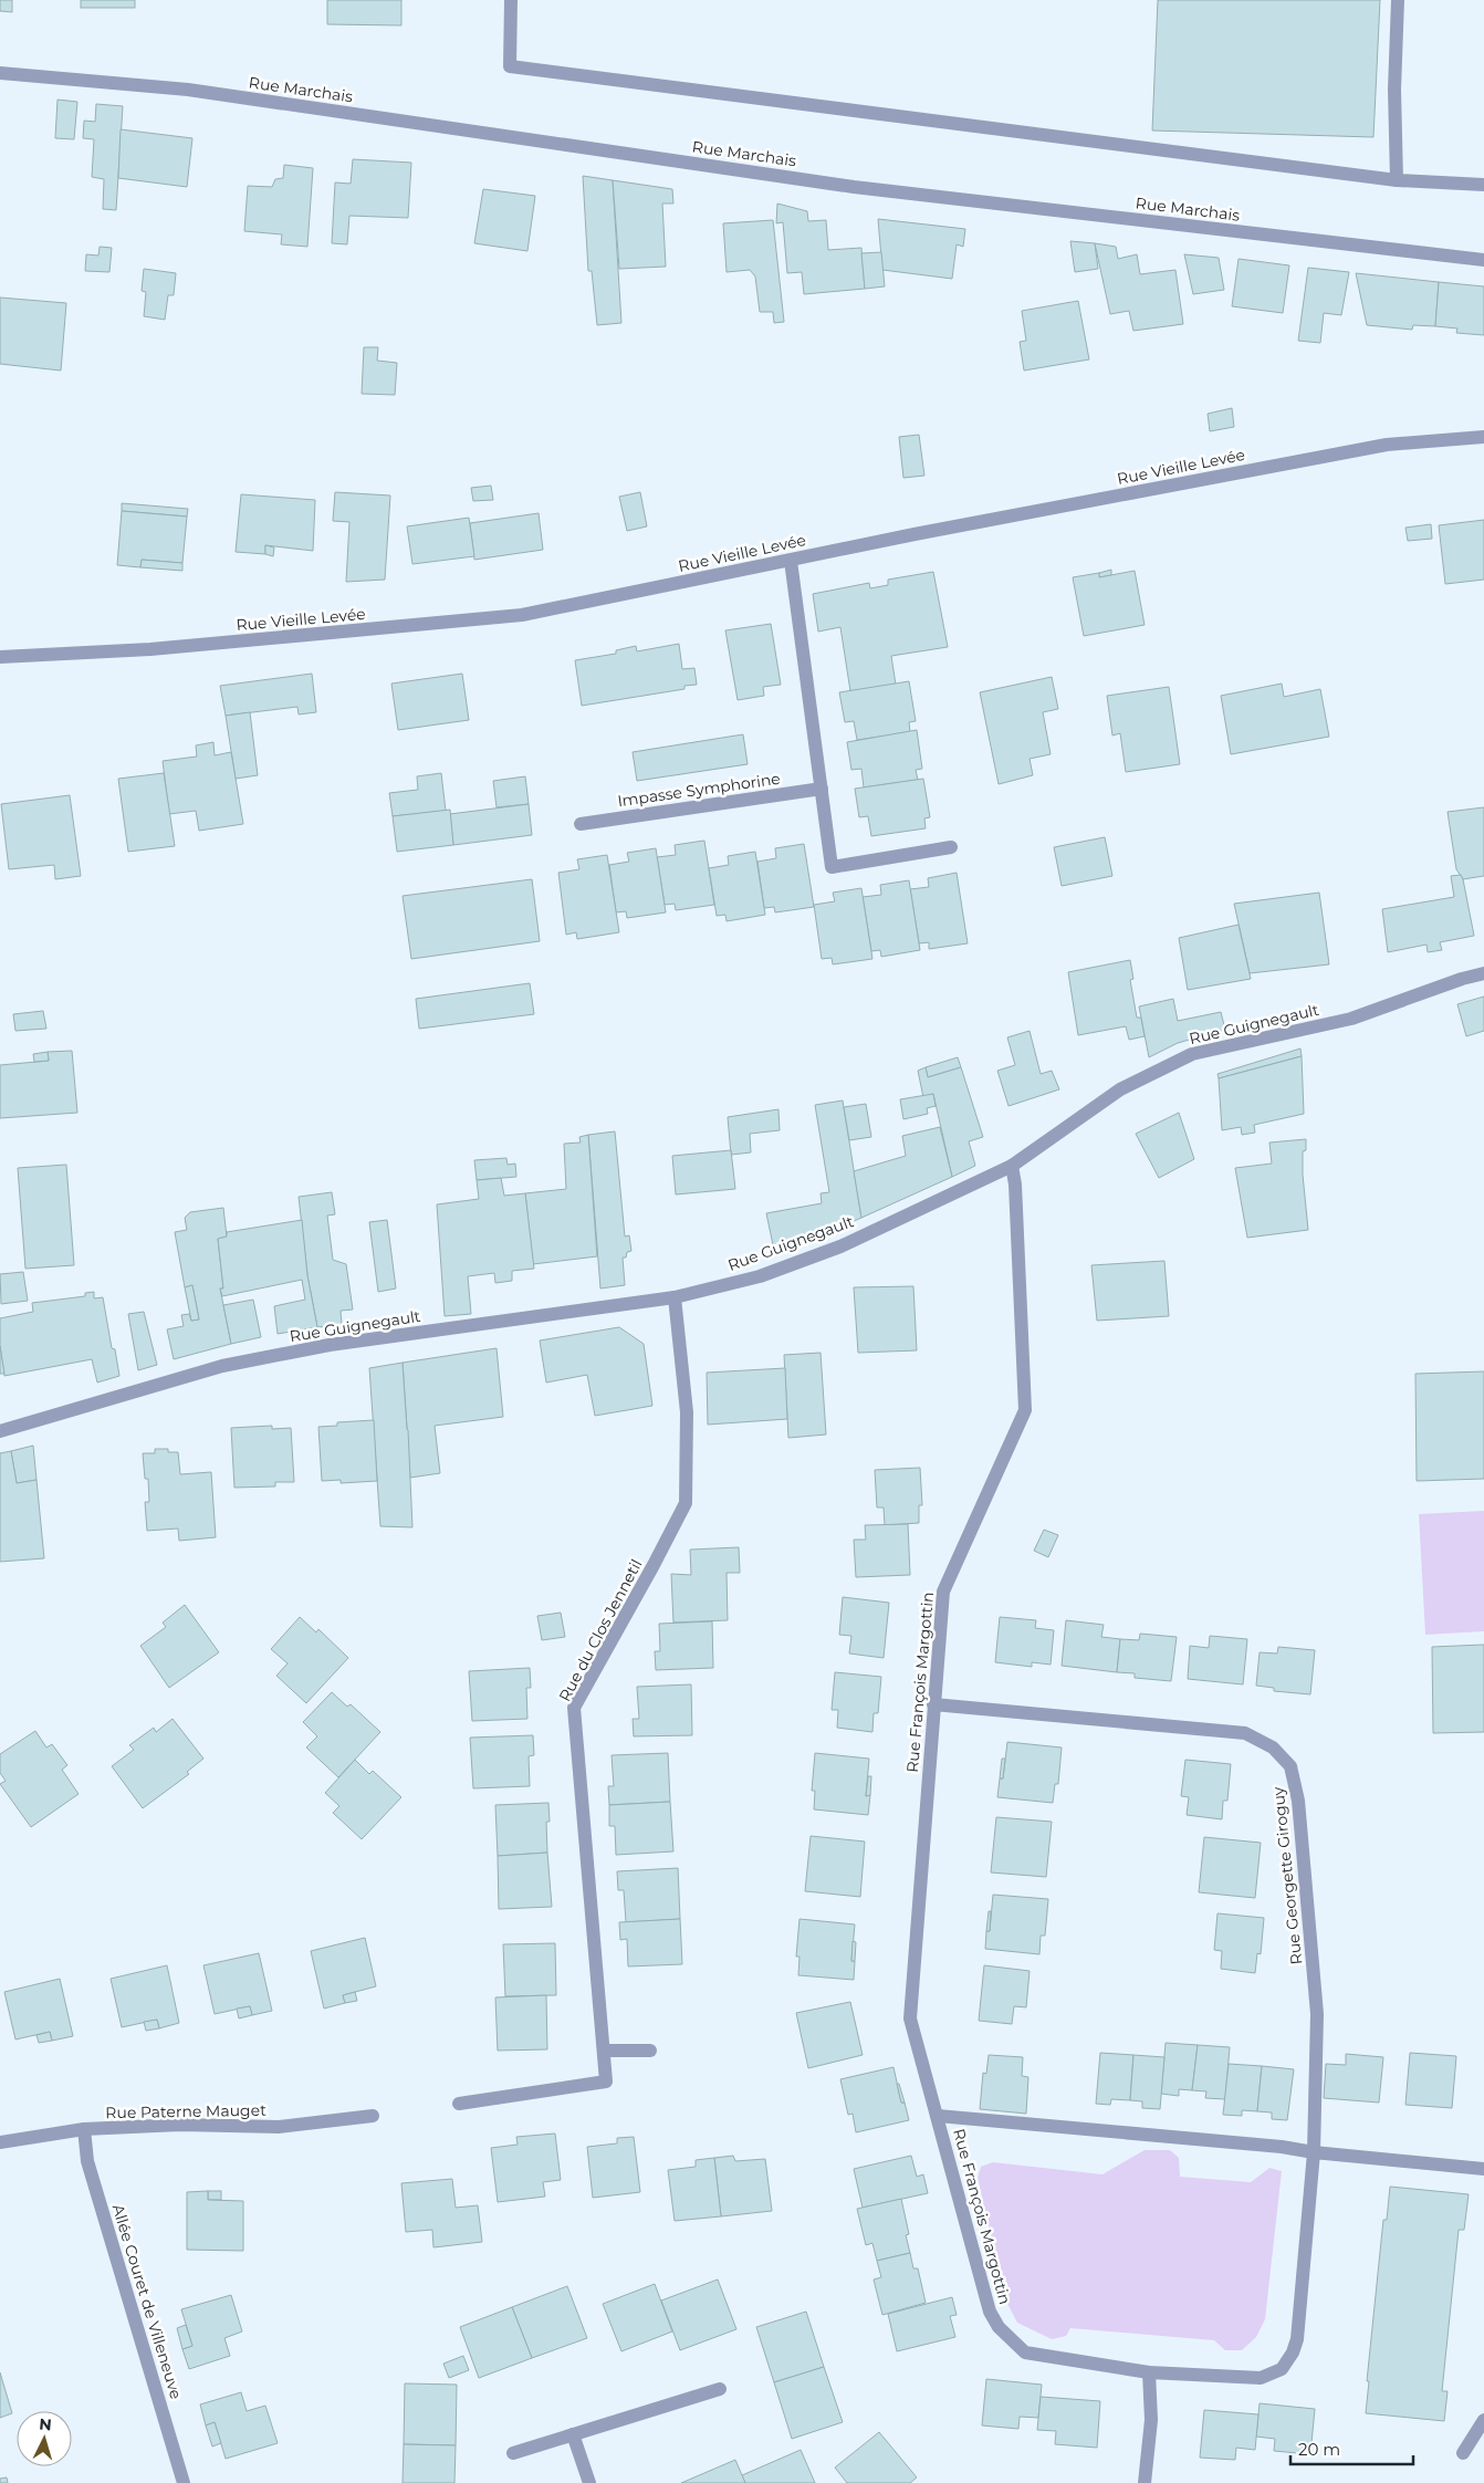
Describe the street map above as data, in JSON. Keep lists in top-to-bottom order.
{
  "streets": {
    "street": [
      "Rue Marchais",
      "Rue Vieille Levée",
      "Impasse Symphorine",
      "Rue Guignegault",
      "Rue du Clos Jennetil",
      "Rue François Margottin",
      "Rue Georgette Giroguy",
      "Rue Paterne Mauget",
      "Allée Couret de Villeneuve"
    ]
  },
  "crossings": [
    ["Rue Guignegault", "Rue du Clos Jennetil"],
    ["Rue Guignegault", "Rue François Margottin"],
    ["Rue François Margottin", "Rue Georgette Giroguy"],
    ["Rue Paterne Mauget", "Allée Couret de Villeneuve"]
  ],
  "scale_bar": "20 m",
  "north": "top"
}
